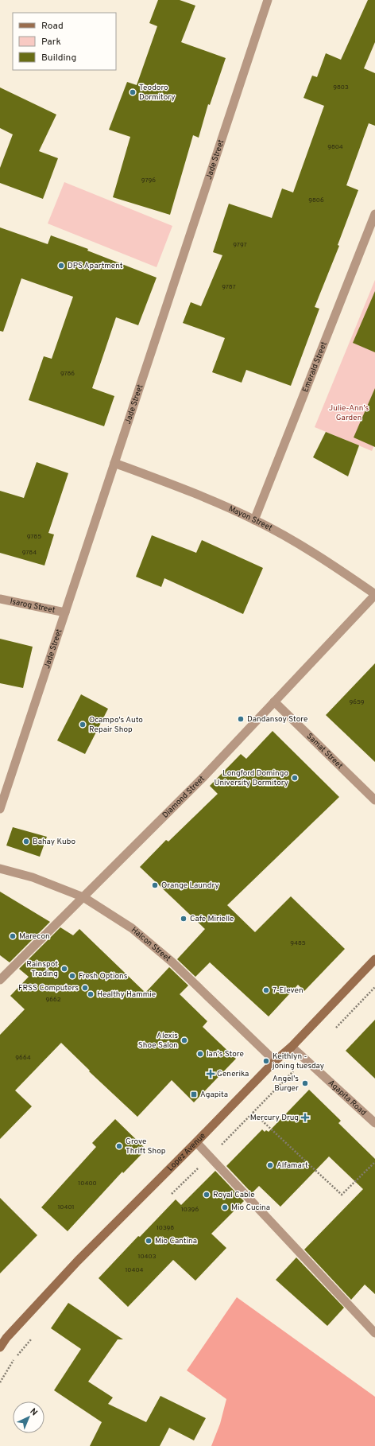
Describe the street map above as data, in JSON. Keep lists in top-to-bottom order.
{
  "streets": {
    "main road": ["Lopez Avenue"],
    "street": [
      "Jade Street",
      "Emerald Street",
      "Mayon Street",
      "Isarog Street",
      "Samat Street",
      "Diamond Street",
      "Halcon Street",
      "Agapita Road"
    ]
  },
  "crossings": [
    ["Jade Street", "Mayon Street"],
    ["Jade Street", "Isarog Street"],
    ["Emerald Street", "Mayon Street"],
    ["Mayon Street", "Diamond Street"],
    ["Samat Street", "Diamond Street"],
    ["Diamond Street", "Halcon Street"],
    ["Halcon Street", "Lopez Avenue"],
    ["Agapita Road", "Lopez Avenue"]
  ],
  "parks": ["Julie-Ann's Garden"],
  "places": {
    "other": [
      "Teodoro Dormitory",
      "DPS Apartment",
      "Dandansoy Store",
      "Ocampo's Auto Repair Shop",
      "Longford Domingo University Dormitory",
      "Bahay Kubo",
      "Orange Laundry",
      "Cafe Mirielle",
      "Marecon",
      "Rainspot Trading",
      "Fresh Options",
      "FRSS Computers",
      "7-Eleven",
      "Healthy Hammie",
      "Alexis Shoe Salon",
      "Ian's Store",
      "Keithlyn - joning tuesday",
      "Angel's Burger",
      "Grove Thrift Shop",
      "Alfamart",
      "Royal Cable",
      "Mio Cucina",
      "Mio Cantina"
    ],
    "health": ["Generika", "Mercury Drug"],
    "transit": ["Agapita"]
  },
  "house_numbers": [
    "9803",
    "9804",
    "9796",
    "9806",
    "9797",
    "9787",
    "9786",
    "9785",
    "9784",
    "9659",
    "9485",
    "9662",
    "9664",
    "10400",
    "10401",
    "10396",
    "10398",
    "10403",
    "10404"
  ],
  "legend": ["Road", "Park", "Building"],
  "north": "top right"
}
